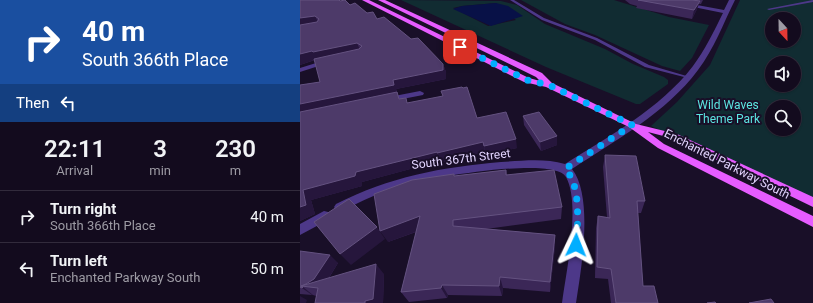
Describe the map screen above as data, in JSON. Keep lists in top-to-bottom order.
{
  "streets": {
    "main road": ["Enchanted Parkway South"],
    "street": ["South 367th Street"]
  },
  "parks": ["Wild Waves Theme Park"],
  "north": "bottom",
  "page": {
    "turn": ["40 m", "South 366th Place"],
    "then": "Then",
    "eta": [
      "22:11",
      "Arrival",
      "3",
      "min",
      "230",
      "m"
    ],
    "list": [
      {
        "name": "Turn right",
        "note": "South 366th Place",
        "value": "40 m"
      },
      {
        "name": "Turn left",
        "note": "Enchanted Parkway South",
        "value": "50 m"
      }
    ]
  }
}
